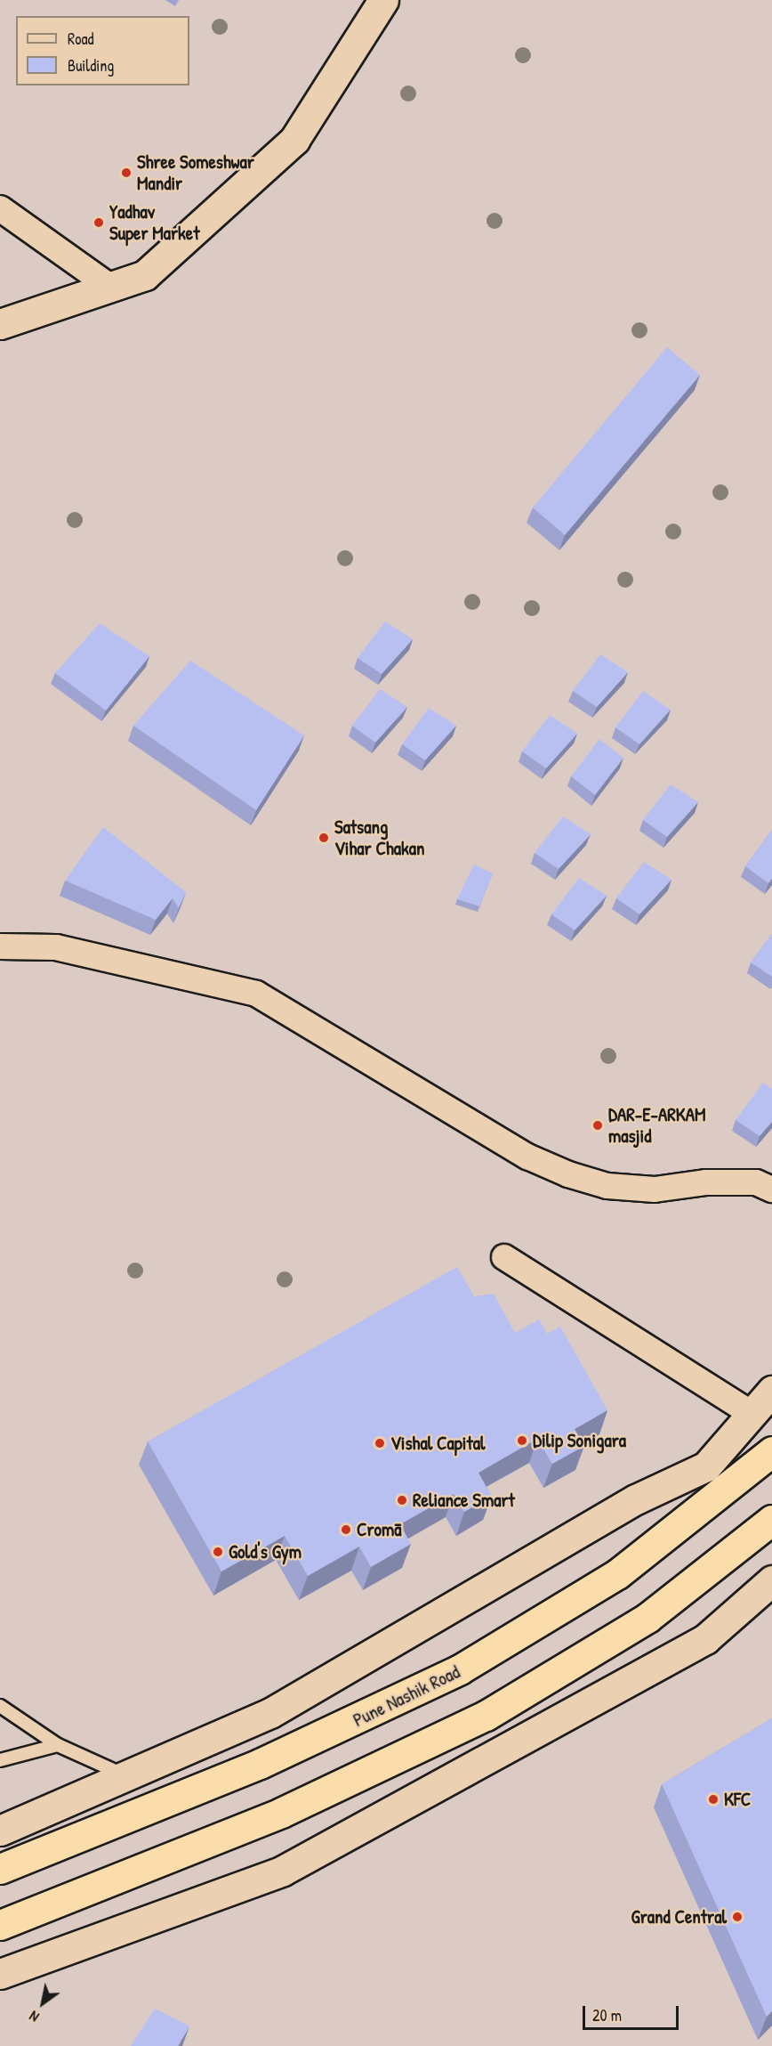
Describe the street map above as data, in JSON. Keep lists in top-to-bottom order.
{
  "streets": {
    "highway": ["Pune Nashik Road"]
  },
  "places": [
    "Shree Someshwar Mandir",
    "Yadhav Super Market",
    "Satsang Vihar Chakan",
    "DAR-E-ARKAM masjid",
    "Dilip Sonigara",
    "Vishal Capital",
    "Reliance Smart",
    "Cromā",
    "Gold's Gym",
    "KFC",
    "Grand Central"
  ],
  "legend": ["Road", "Building"],
  "scale_bar": "20 m",
  "north": "bottom left"
}
